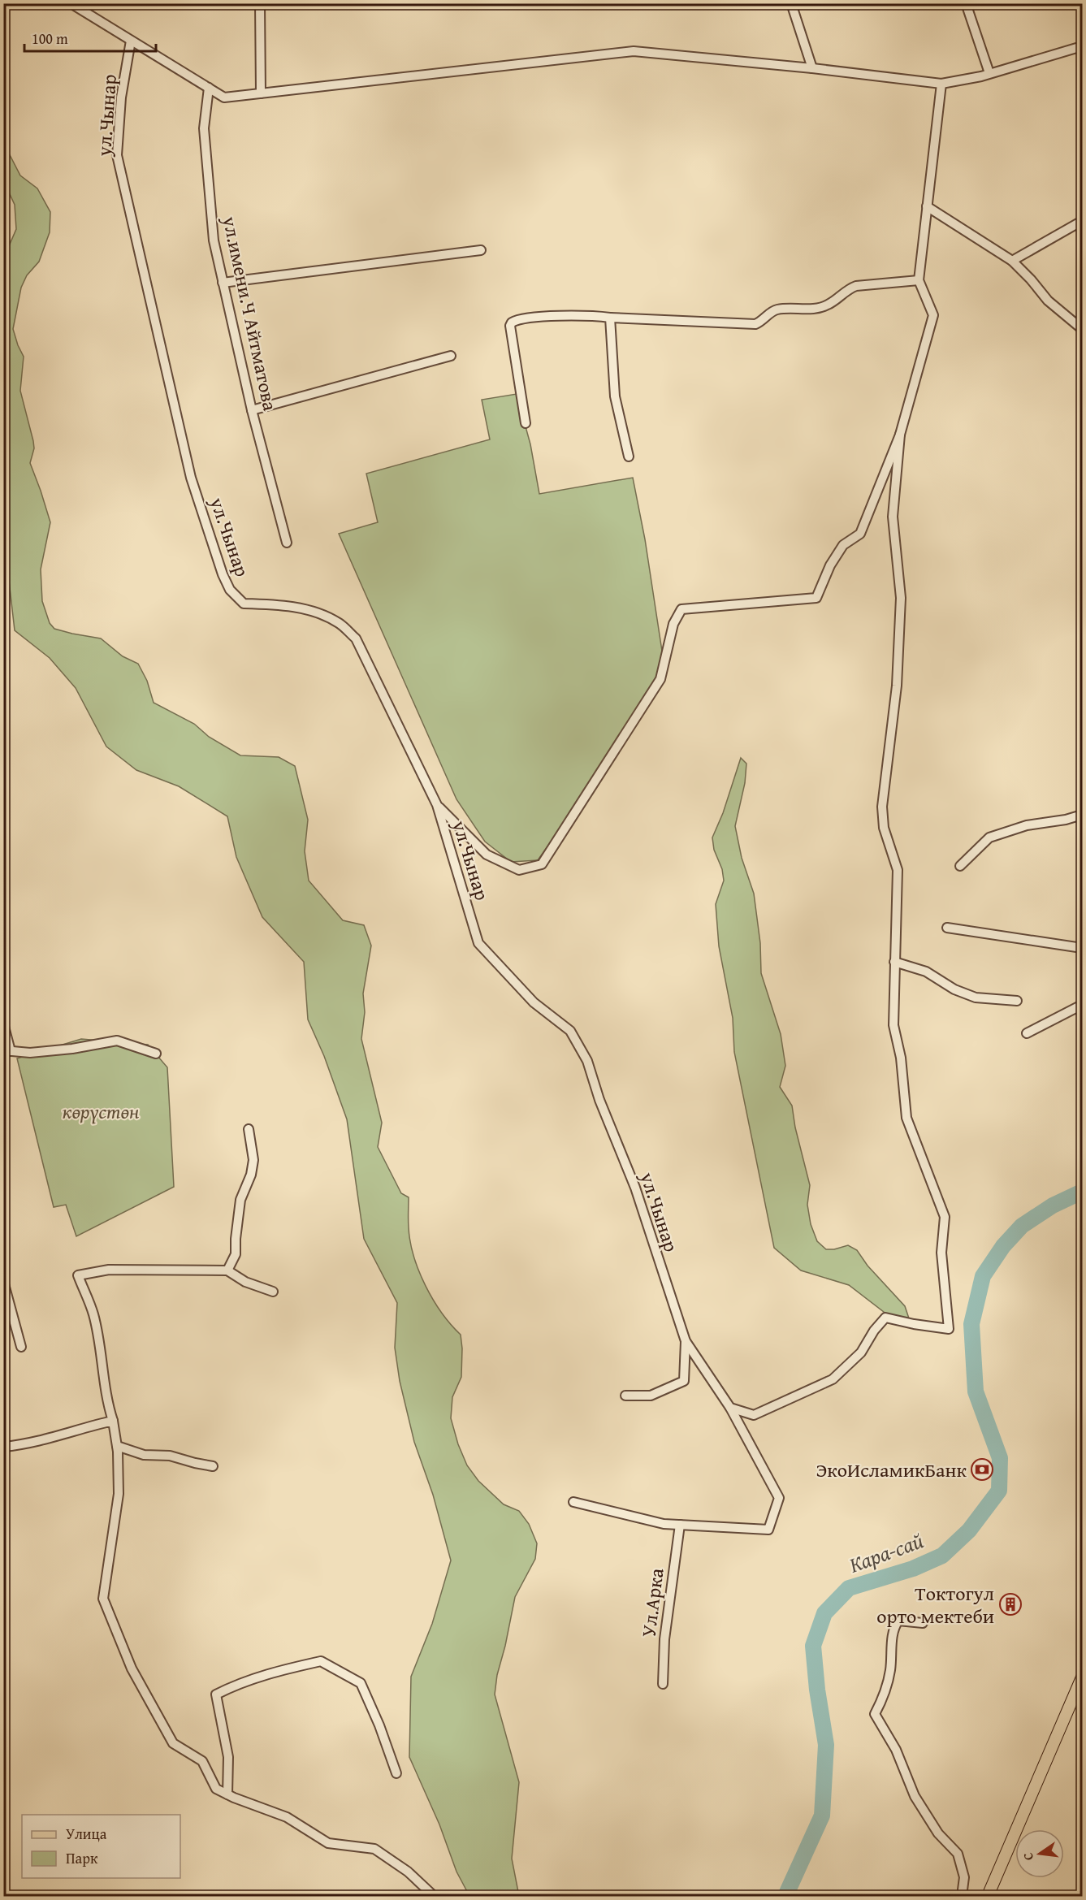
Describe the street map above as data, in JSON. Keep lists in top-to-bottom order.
{
  "streets": {
    "street": ["ул.Чынар", "ул.имени.Ч Айтматова", "Ул.Арка"]
  },
  "crossings": [
    ["ул.Чынар", "Ул.Арка"]
  ],
  "water": ["Кара-сай"],
  "parks": ["көрүстөн"],
  "places": {
    "bank": ["ЭкоИсламикБанк"],
    "building": ["Токтогул орто мектеби"]
  },
  "legend": ["Улица", "Парк"],
  "scale_bar": "100 m",
  "north": "left"
}
